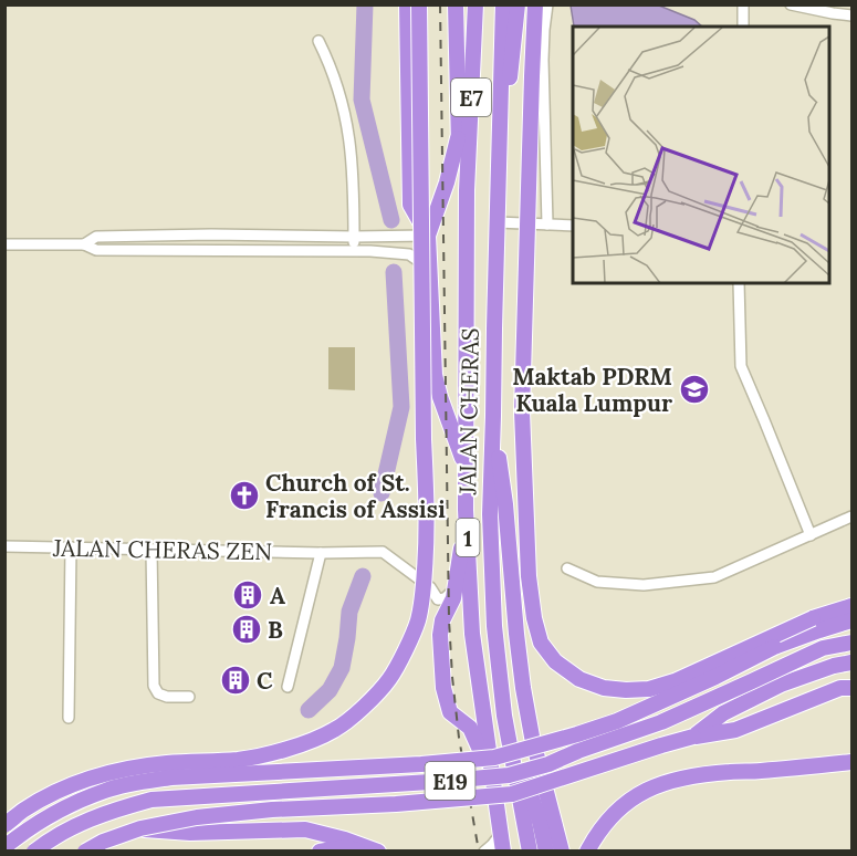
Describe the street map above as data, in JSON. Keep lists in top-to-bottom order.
{
  "streets": {
    "highway": [
      "E7",
      "JALAN CHERAS",
      "1",
      "E19"
    ],
    "street": ["JALAN CHERAS ZEN"]
  },
  "crossings": [
    ["E7", "JALAN CHERAS"]
  ],
  "places": {
    "school or university": ["Maktab PDRM Kuala Lumpur"],
    "church": ["Church of St. Francis of Assisi"],
    "building": ["A", "B", "C"]
  }
}
